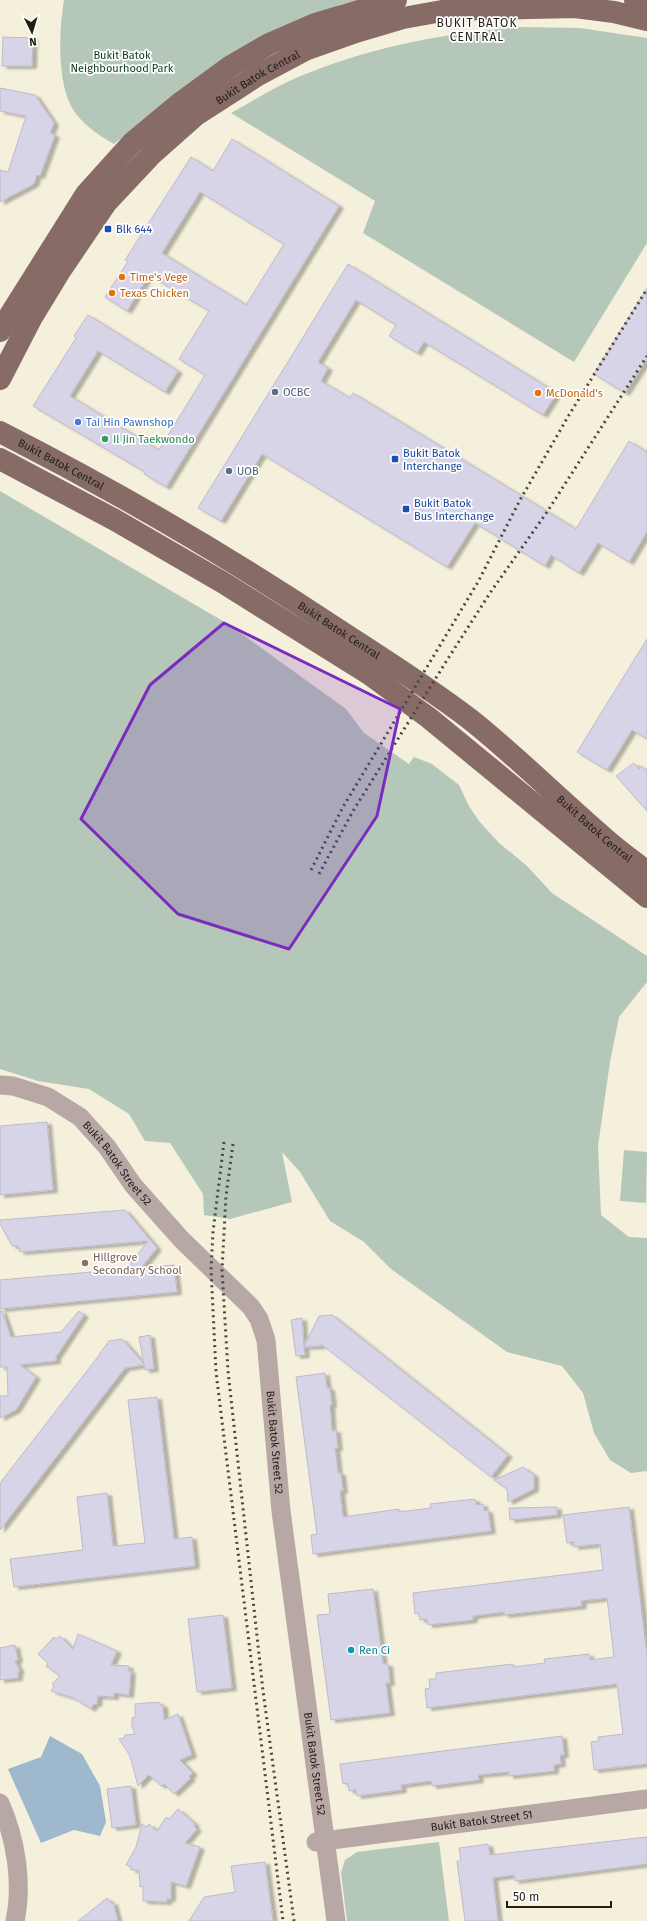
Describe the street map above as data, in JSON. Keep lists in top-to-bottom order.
{
  "streets": {
    "main road": ["Bukit Batok Central"],
    "street": ["Bukit Batok Street 52", "Bukit Batok Street 51"]
  },
  "crossings": [
    ["Bukit Batok Street 52", "Bukit Batok Street 51"]
  ],
  "districts": ["BUKIT BATOK CENTRAL"],
  "parks": ["Bukit Batok Neighbourhood Park"],
  "places": {
    "transit": ["Blk 644", "Bukit Batok Interchange", "Bukit Batok Bus Interchange"],
    "other": [
      "Time's Vege",
      "Texas Chicken",
      "OCBC",
      "McDonald's",
      "Tai Hin Pawnshop",
      "Il Jin Taekwondo",
      "UOB",
      "Hillgrove Secondary School",
      "Ren Ci"
    ]
  },
  "scale_bar": "50 m",
  "north": "bottom"
}
